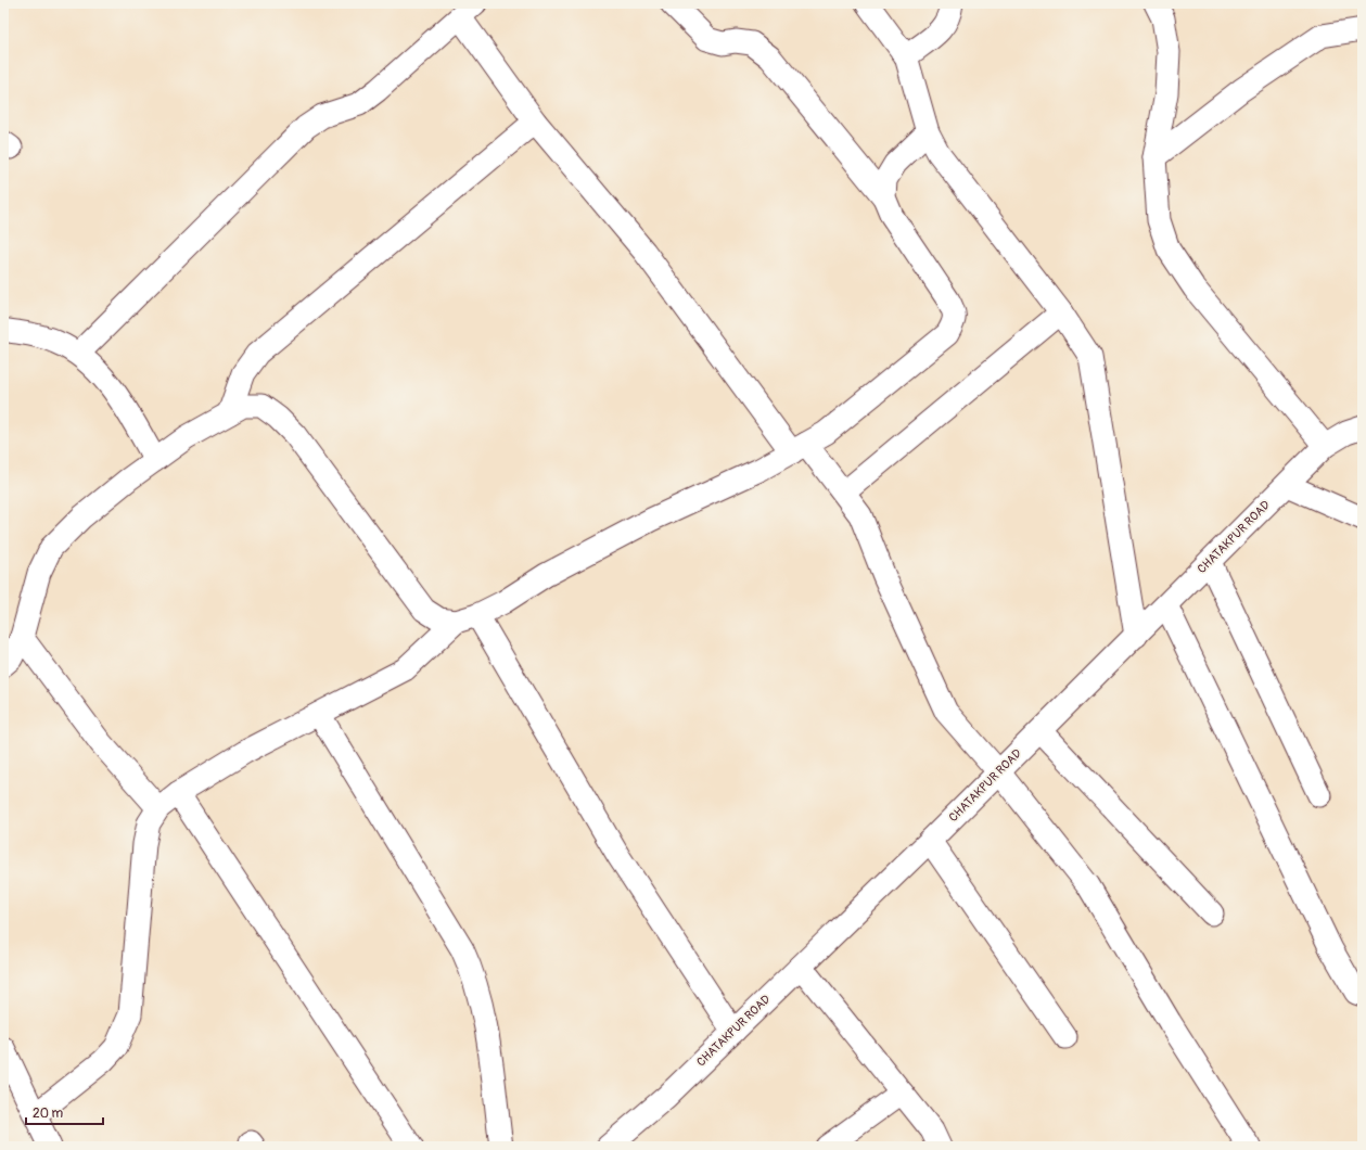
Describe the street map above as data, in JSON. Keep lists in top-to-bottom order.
{
  "streets": {
    "street": ["CHATAKPUR ROAD"]
  },
  "scale_bar": "20 m"
}
